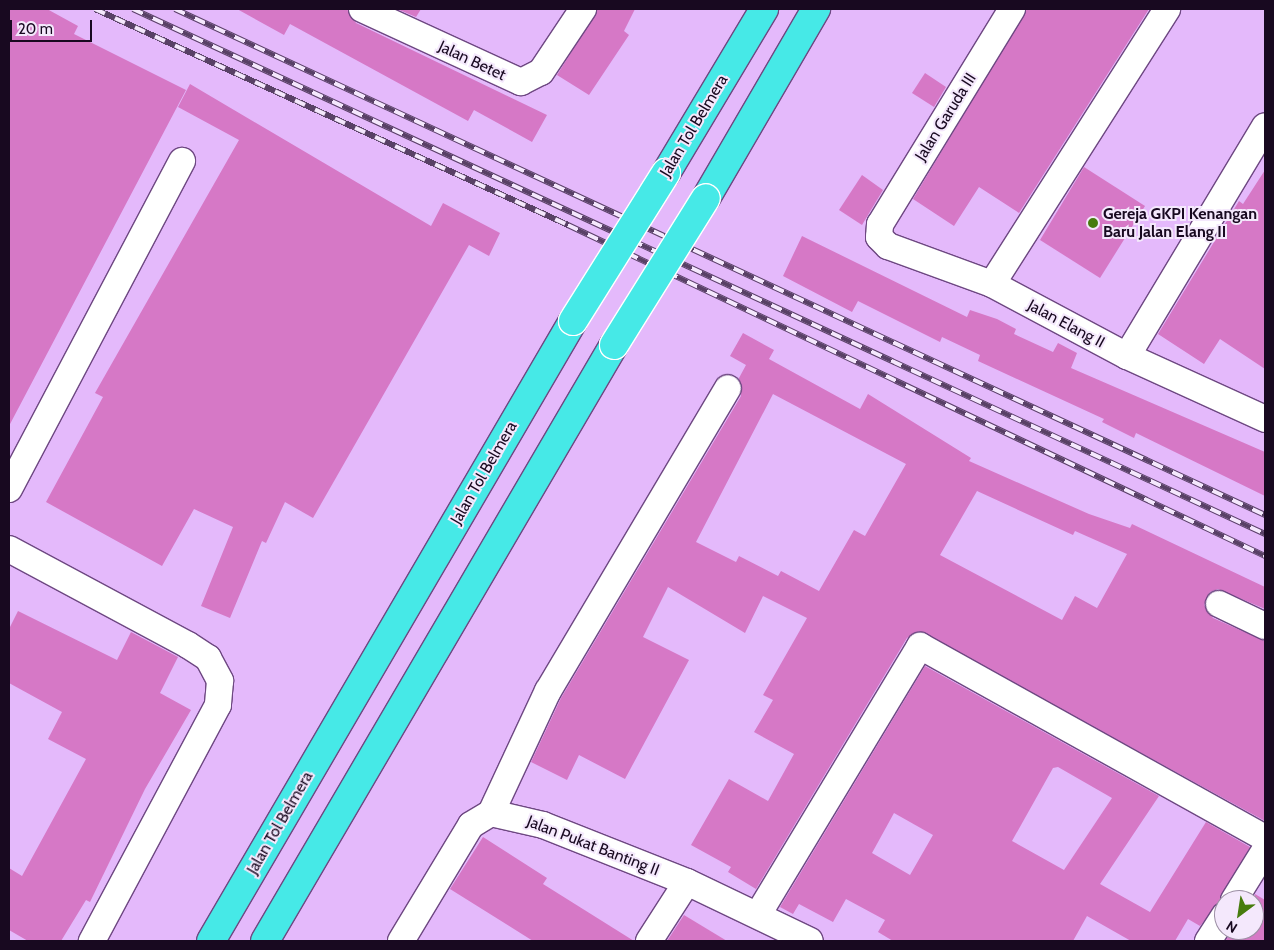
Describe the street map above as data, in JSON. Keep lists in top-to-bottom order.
{
  "streets": {
    "highway": ["Jalan Tol Belmera"],
    "street": [
      "Jalan Betet",
      "Jalan Garuda III",
      "Jalan Elang II",
      "Jalan Pukat Banting II"
    ]
  },
  "crossings": [
    ["Jalan Garuda III", "Jalan Elang II"]
  ],
  "places": ["Gereja GKPI Kenangan Baru Jalan Elang II"],
  "scale_bar": "20 m",
  "north": "bottom left"
}
